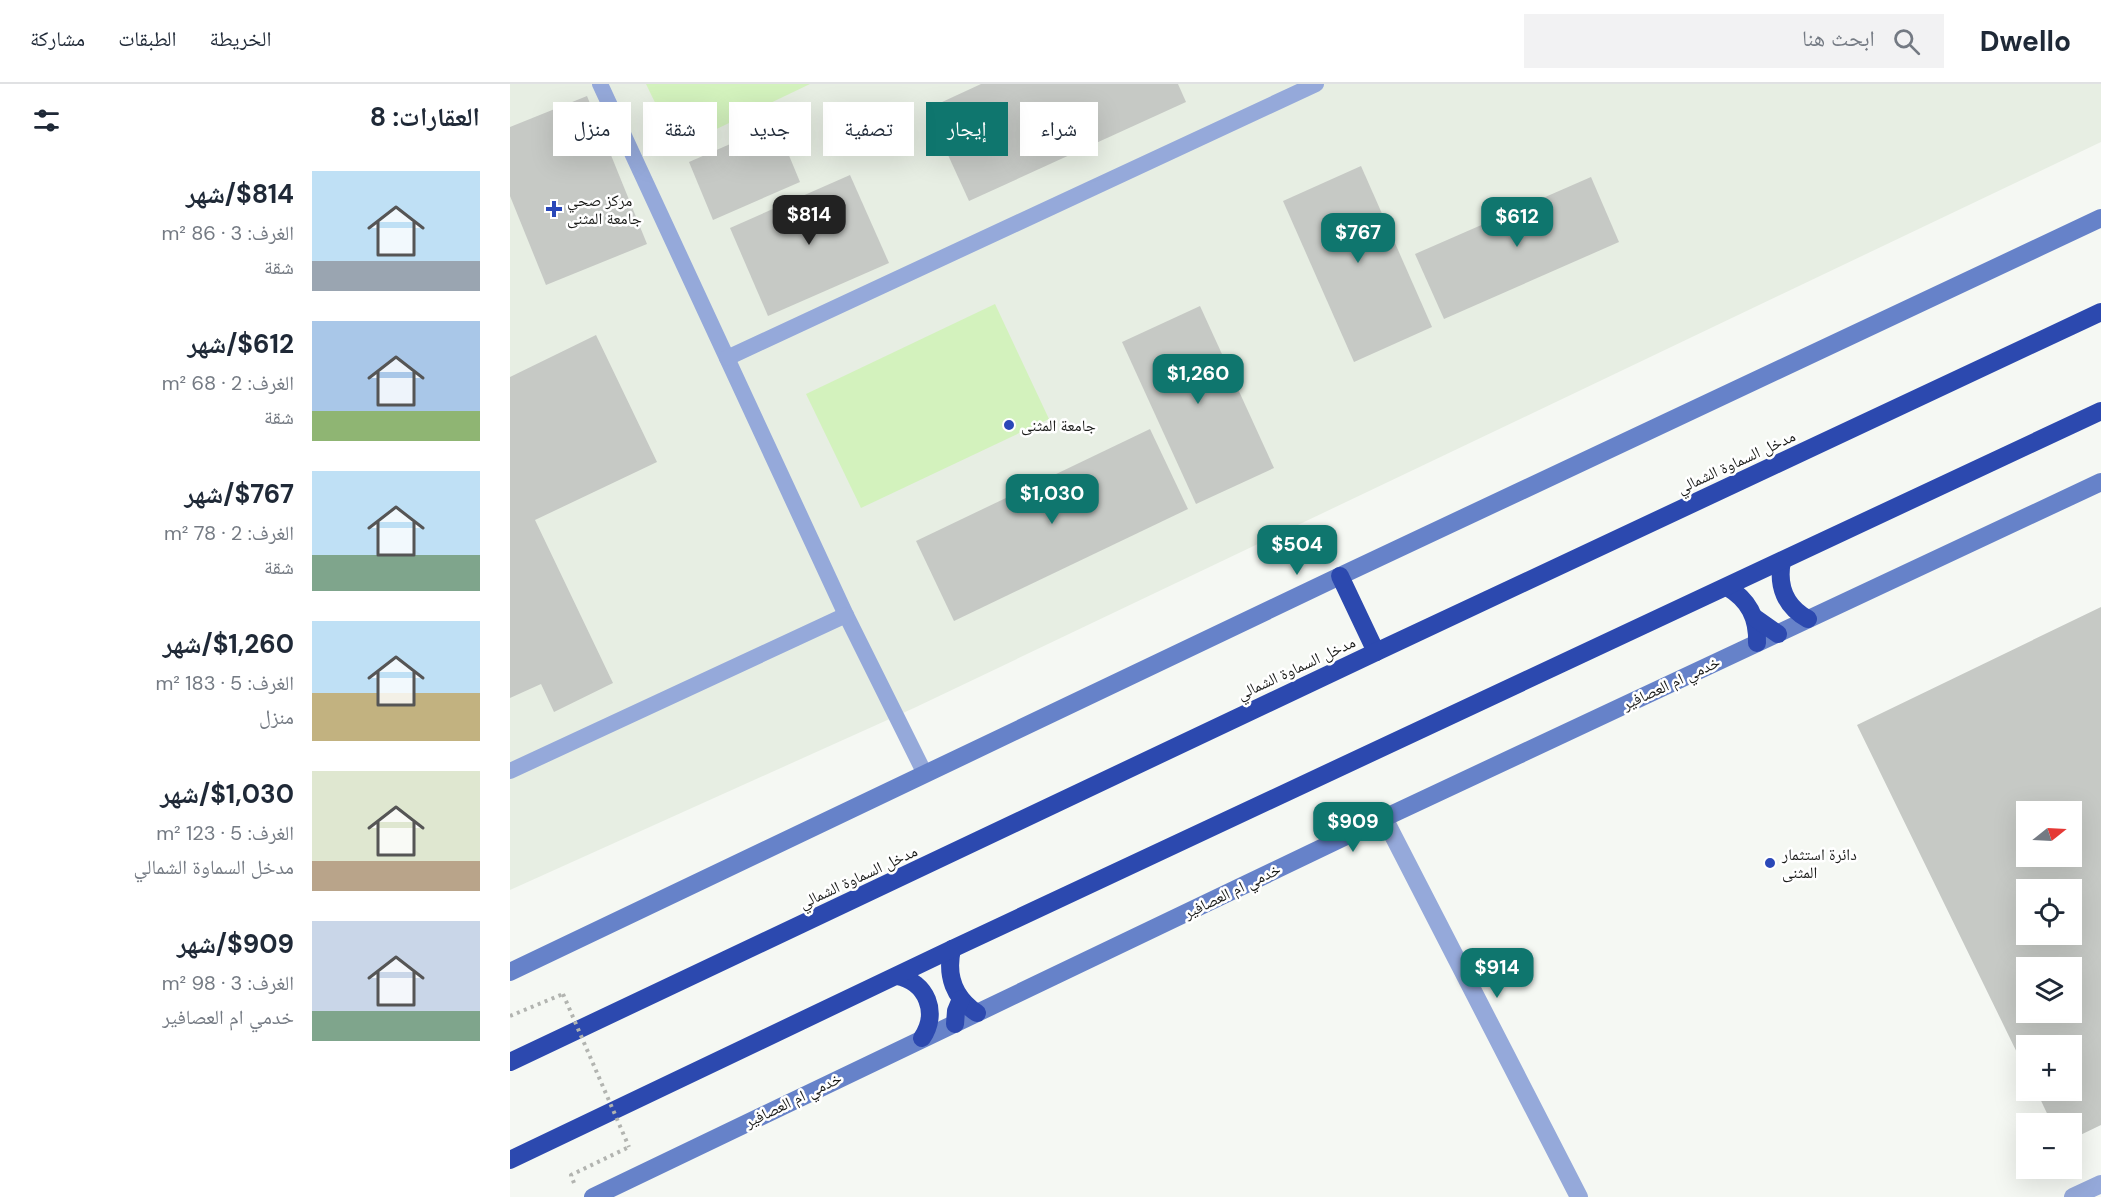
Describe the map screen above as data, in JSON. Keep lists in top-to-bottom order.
{
  "streets": {
    "highway": ["مدخل السماوة الشمالي"],
    "main road": ["خدمي ام العصافير"]
  },
  "places": {
    "health": ["مركز صحي جامعة المثنى"],
    "other": ["جامعة المثنى", "دائرة استثمار المثنى"]
  },
  "north": "right",
  "page": {
    "header": "Dwello",
    "search": "ابحث هنا",
    "nav": ["الخريطة", "الطبقات", "مشاركة"],
    "heading": "العقارات: 8",
    "chip": [
      "شراء",
      "إيجار",
      "تصفية",
      "جديد",
      "شقة",
      "منزل"
    ],
    "list": [
      {
        "name": "$814/شهر",
        "note": "الغرف: 3 · 86 m² · شقة"
      },
      {
        "name": "$612/شهر",
        "note": "الغرف: 2 · 68 m² · شقة"
      },
      {
        "name": "$767/شهر",
        "note": "الغرف: 2 · 78 m² · شقة"
      },
      {
        "name": "$1,260/شهر",
        "note": "الغرف: 5 · 183 m² · منزل"
      },
      {
        "name": "$1,030/شهر",
        "note": "الغرف: 5 · 123 m² · مدخل السماوة الشمالي"
      },
      {
        "name": "$909/شهر",
        "note": "الغرف: 3 · 98 m² · خدمي ام العصافير"
      }
    ],
    "price": [
      "$814",
      "$612",
      "$767",
      "$1,260",
      "$1,030",
      "$504",
      "$909",
      "$914"
    ],
    "map_buttons": ["+", "−"]
  }
}
